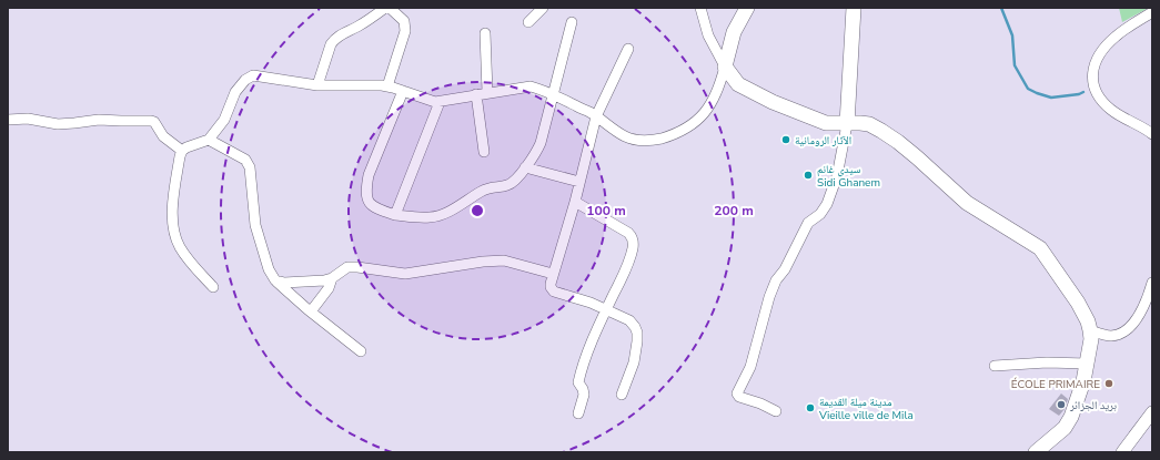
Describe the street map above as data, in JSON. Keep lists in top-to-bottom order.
{
  "places": [
    "الآثار الرومانية",
    "سيدي غانم Sidi Ghanem",
    "ÉCOLE PRIMAIRE",
    "بريد الجزائر",
    "مدينة ميلة القديمة Vieille ville de Mila"
  ],
  "rings": ["100 m", "200 m"]
}
